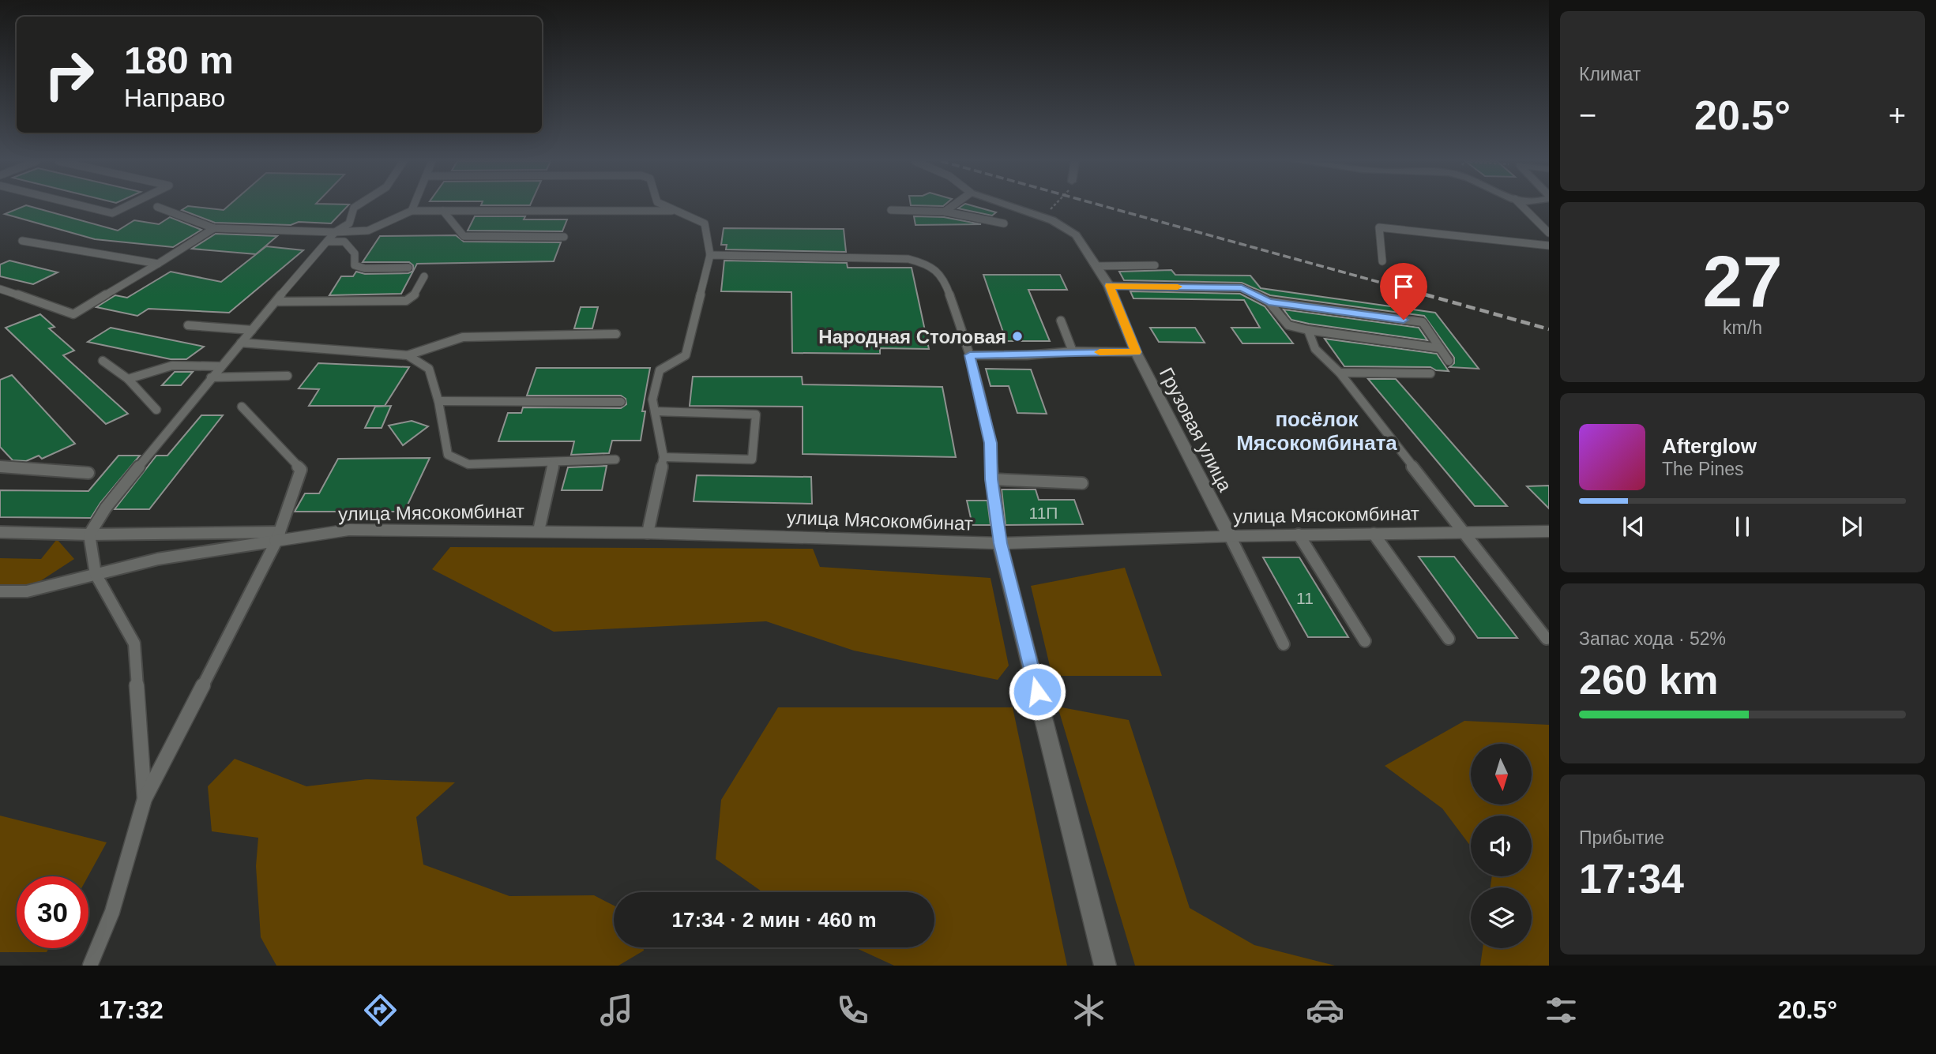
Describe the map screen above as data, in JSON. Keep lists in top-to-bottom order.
{
  "streets": {
    "street": ["Грузовая улица", "улица Мясокомбинат"]
  },
  "crossings": [
    ["Грузовая улица", "улица Мясокомбинат"]
  ],
  "districts": ["посёлок Мясокомбината"],
  "places": ["Народная Столовая"],
  "house_numbers": ["11П", "11"],
  "north": "bottom",
  "page": {
    "tile": [
      "Климат",
      ["27", "km/h"],
      ["Запас хода · 52%", "260 km"],
      ["Прибытие", "17:34"]
    ],
    "turn": ["180 m", "Направо"],
    "heat": ["−", "20.5°", "+"],
    "song": ["Afterglow", "The Pines"],
    "limit": "30",
    "trip": "17:34 · 2 мин · 460 m",
    "tabs": ["17:32", "20.5°"]
  }
}
